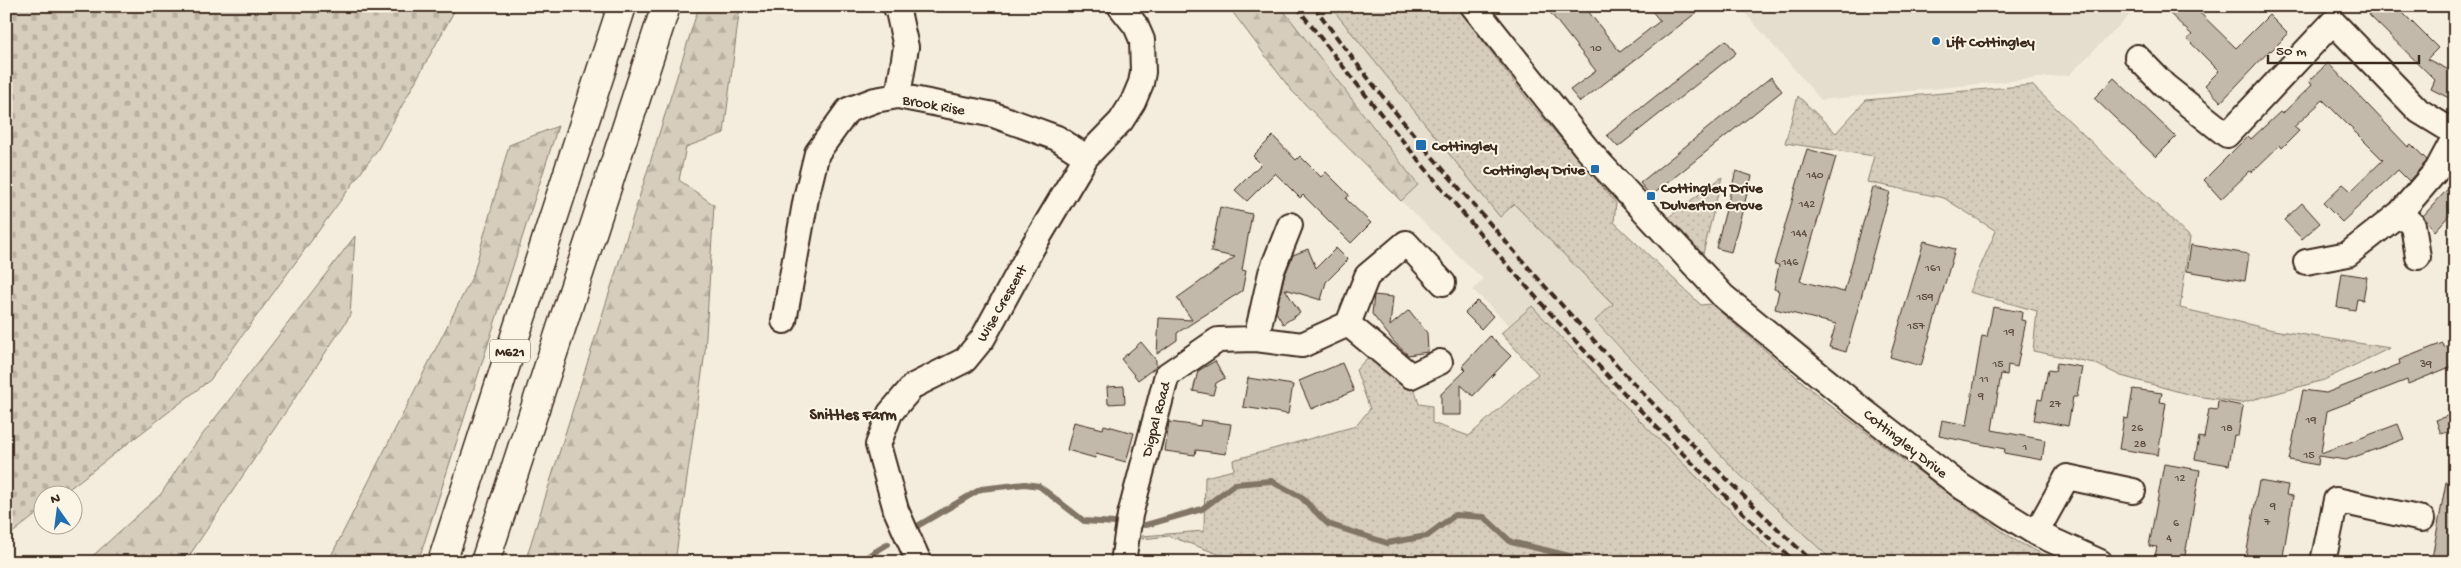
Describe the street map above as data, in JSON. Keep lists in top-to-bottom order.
{
  "streets": {
    "highway": ["M621"],
    "street": [
      "Brook Rise",
      "Wise Crescent",
      "Digpal Road",
      "Cottingley Drive"
    ]
  },
  "crossings": [
    ["Brook Rise", "Wise Crescent"]
  ],
  "districts": ["Snittles Farm"],
  "places": {
    "other": ["Lift Cottingley"],
    "transit": ["Cottingley", "Cottingley Drive", "Cottingley Drive Dulverton Grove"]
  },
  "house_numbers": [
    "10",
    "140",
    "142",
    "144",
    "146",
    "161",
    "159",
    "157",
    "19",
    "15",
    "39",
    "11",
    "9",
    "27",
    "19",
    "26",
    "18",
    "28",
    "1",
    "15",
    "12",
    "9",
    "7",
    "6",
    "4"
  ],
  "scale_bar": "50 m",
  "north": "top"
}
